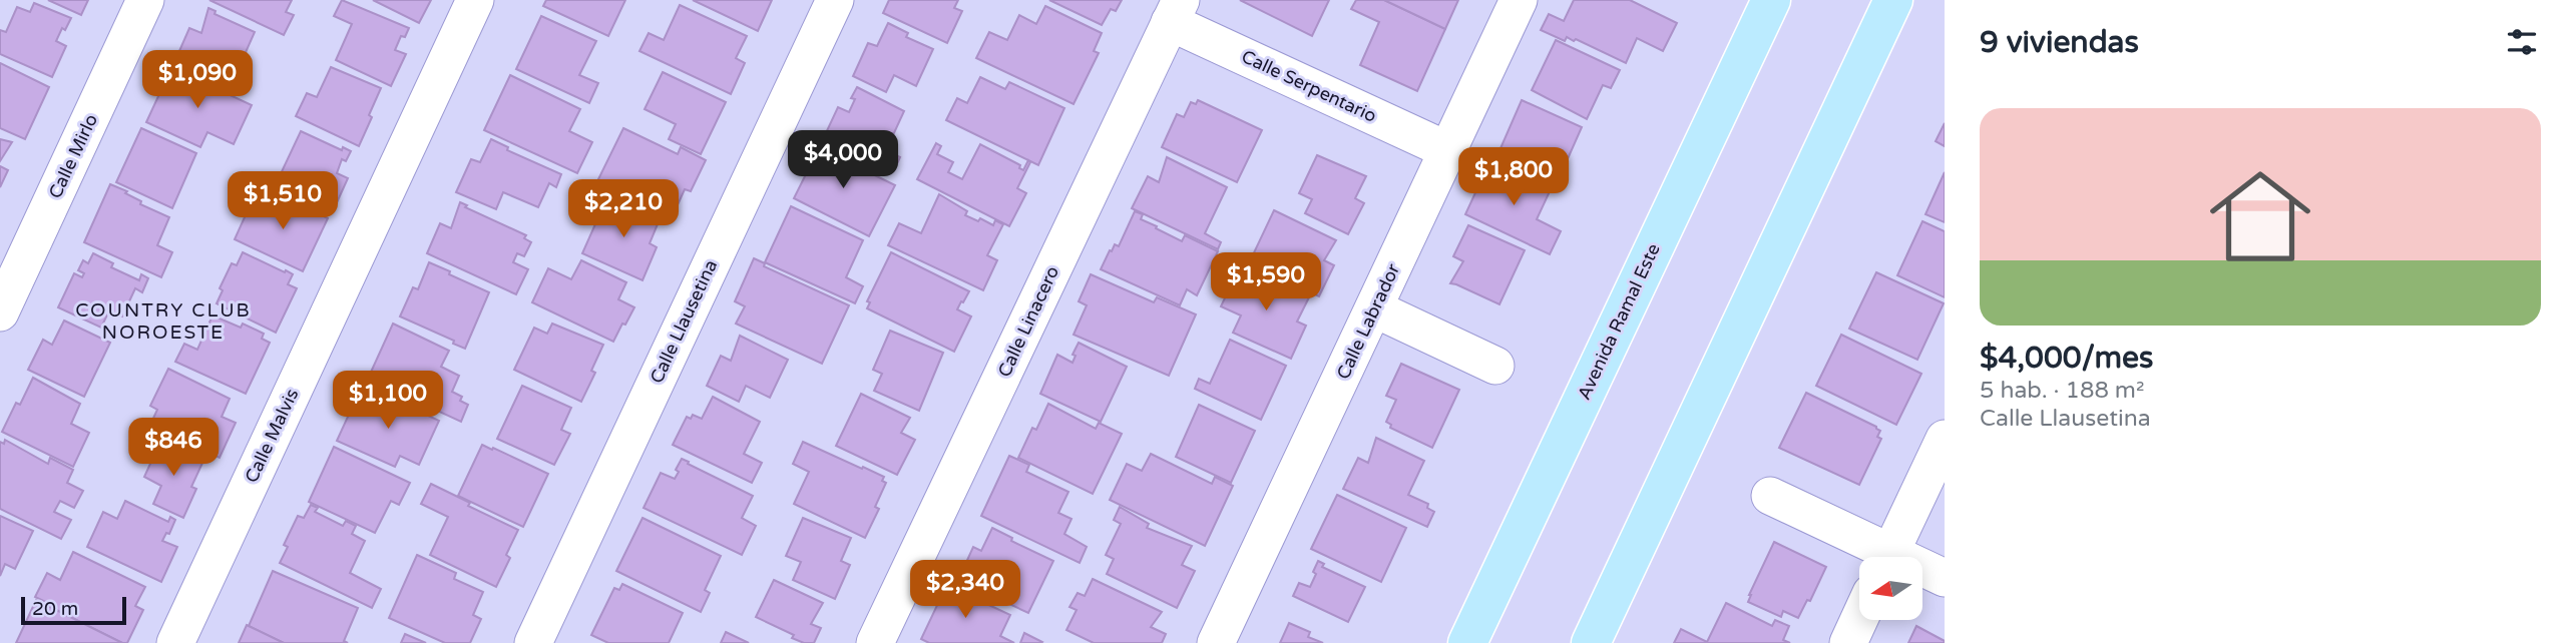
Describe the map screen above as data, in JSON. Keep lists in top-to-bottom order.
{
  "streets": {
    "main road": ["Avenida Ramal Este"],
    "street": [
      "Calle Serpentario",
      "Calle Mirlo",
      "Calle Llausetina",
      "Calle Linacero",
      "Calle Labrador",
      "Calle Malvis"
    ]
  },
  "crossings": [
    ["Calle Serpentario", "Calle Linacero"],
    ["Calle Serpentario", "Calle Labrador"]
  ],
  "districts": ["COUNTRY CLUB NOROESTE"],
  "scale_bar": "20 m",
  "north": "left",
  "page": {
    "heading": "9 viviendas",
    "price": [
      "$1,090",
      "$4,000",
      "$1,800",
      "$1,510",
      "$2,210",
      "$1,590",
      "$1,100",
      "$846",
      "$2,340"
    ],
    "list": [
      {
        "name": "$4,000/mes",
        "note": "5 hab. · 188 m² · Calle Llausetina"
      }
    ],
    "scale": "20 m"
  }
}
